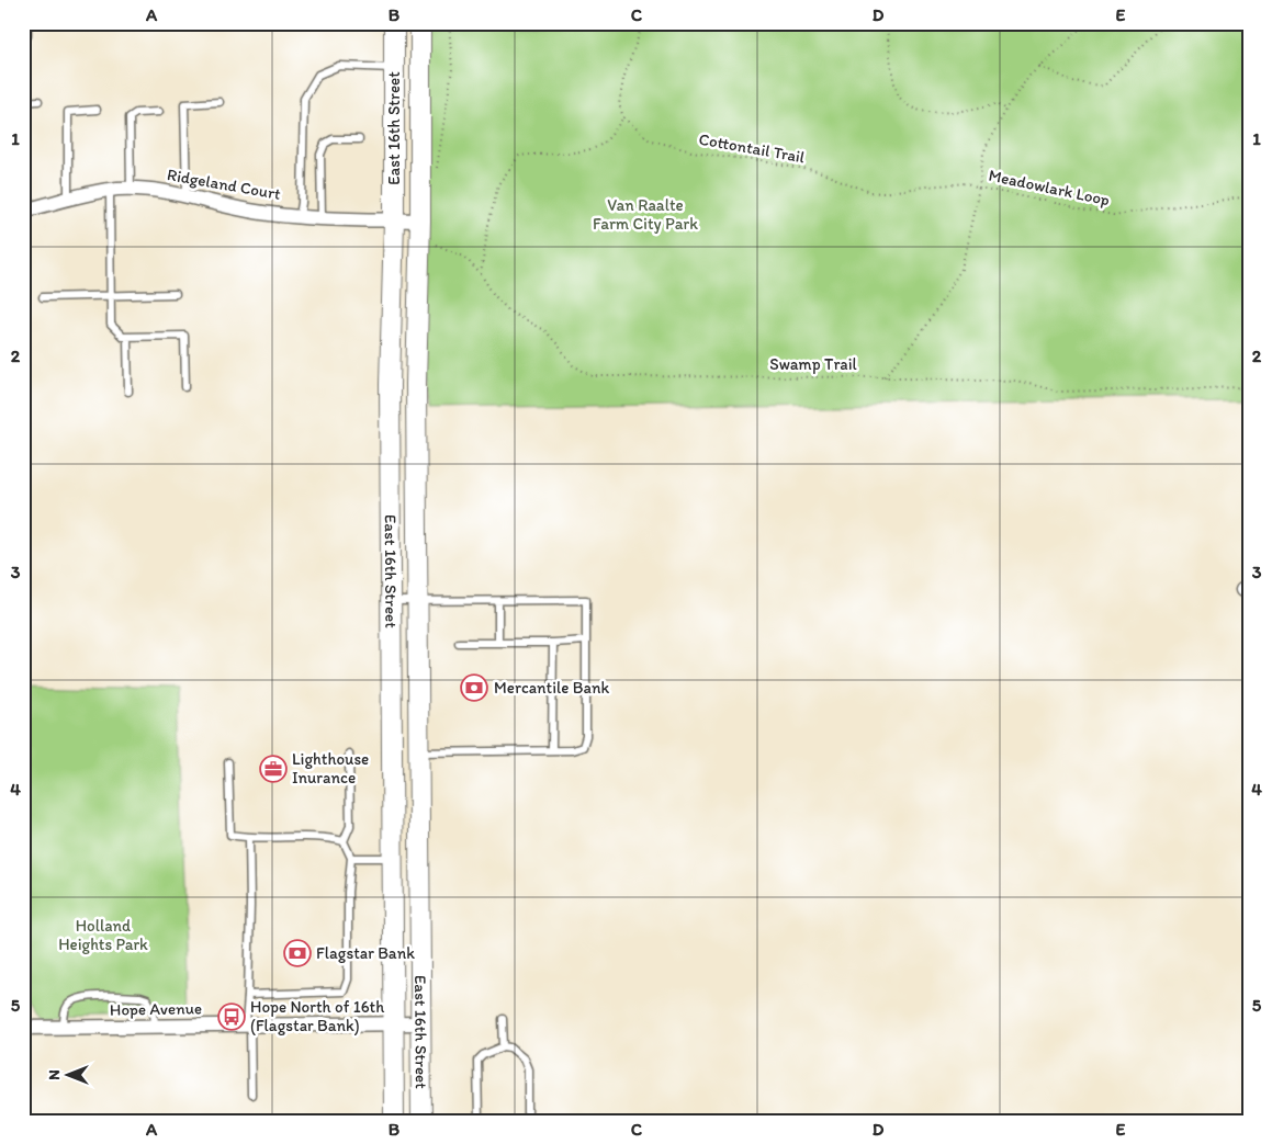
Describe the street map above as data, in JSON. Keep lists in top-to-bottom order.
{
  "streets": {
    "main road": ["East 16th Street"],
    "street": ["Ridgeland Court", "Hope Avenue"],
    "path": ["Cottontail Trail", "Meadowlark Loop", "Swamp Trail"]
  },
  "crossings": [
    ["East 16th Street", "Ridgeland Court"],
    ["East 16th Street", "Hope Avenue"],
    ["Cottontail Trail", "Meadowlark Loop"]
  ],
  "parks": ["Van Raalte Farm City Park", "Holland Heights Park"],
  "places": {
    "bank": ["Mercantile Bank", "Flagstar Bank"],
    "office": ["Lighthouse Inurance"],
    "bus stop": ["Hope North of 16th (Flagstar Bank)"]
  },
  "north": "left",
  "grid": {
    "columns": [
      "A",
      "B",
      "C",
      "D",
      "E"
    ],
    "rows": [
      "1",
      "2",
      "3",
      "4",
      "5"
    ]
  }
}
